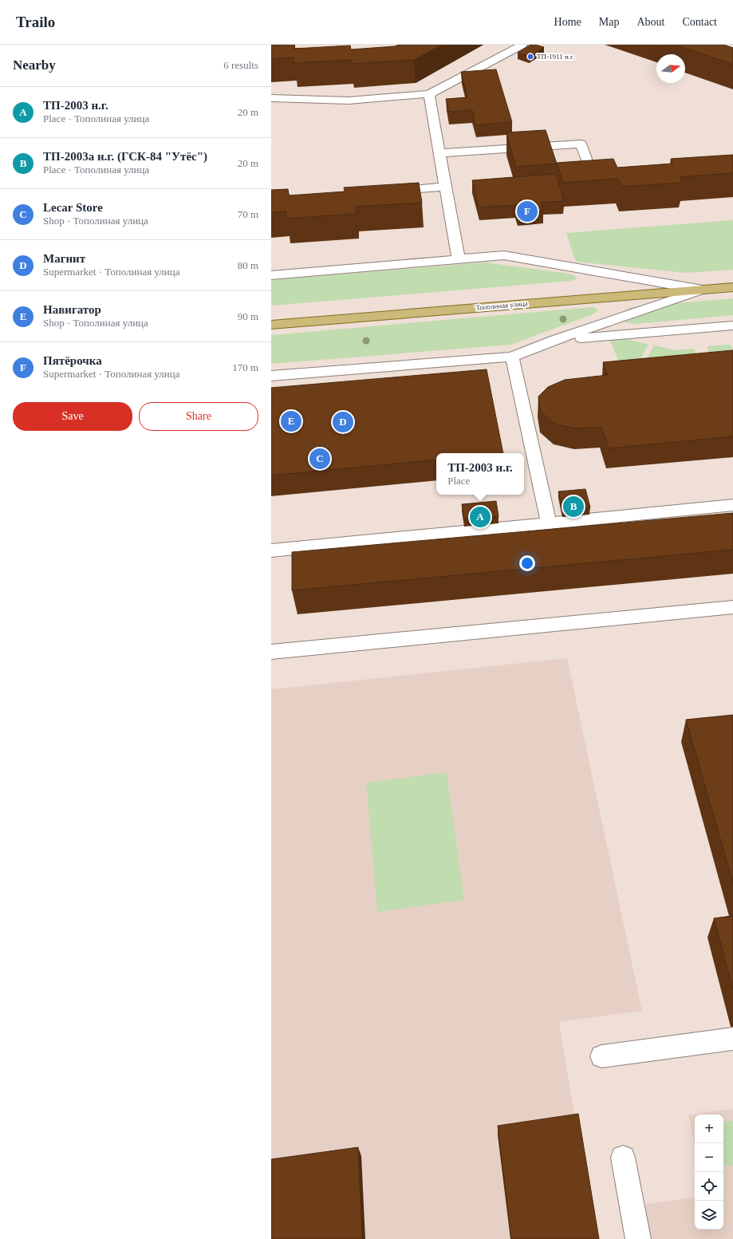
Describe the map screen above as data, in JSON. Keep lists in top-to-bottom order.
{
  "streets": {
    "main road": ["Тополиная улица"]
  },
  "places": ["ТП-1911 н.г."],
  "north": "right",
  "page": {
    "header": "Trailo",
    "nav": [
      "Home",
      "Map",
      "About",
      "Contact"
    ],
    "heading": ["Nearby", "6 results"],
    "list": [
      {
        "mark": "A",
        "name": "ТП-2003 н.г.",
        "note": "Place · Тополиная улица",
        "value": "20 m"
      },
      {
        "mark": "B",
        "name": "ТП-2003а н.г. (ГСК-84 \"Утёс\")",
        "note": "Place · Тополиная улица",
        "value": "20 m"
      },
      {
        "mark": "C",
        "name": "Lecar Store",
        "note": "Shop · Тополиная улица",
        "value": "70 m"
      },
      {
        "mark": "D",
        "name": "Магнит",
        "note": "Supermarket · Тополиная улица",
        "value": "80 m"
      },
      {
        "mark": "E",
        "name": "Навигатор",
        "note": "Shop · Тополиная улица",
        "value": "90 m"
      },
      {
        "mark": "F",
        "name": "Пятёрочка",
        "note": "Supermarket · Тополиная улица",
        "value": "170 m"
      }
    ],
    "pins": [
      "F",
      "E",
      "D",
      "C",
      "B",
      "A"
    ],
    "buttons": ["Save", "Share"],
    "popup": ["ТП-2003 н.г.", "Place"],
    "map_buttons": ["+", "−"]
  }
}
